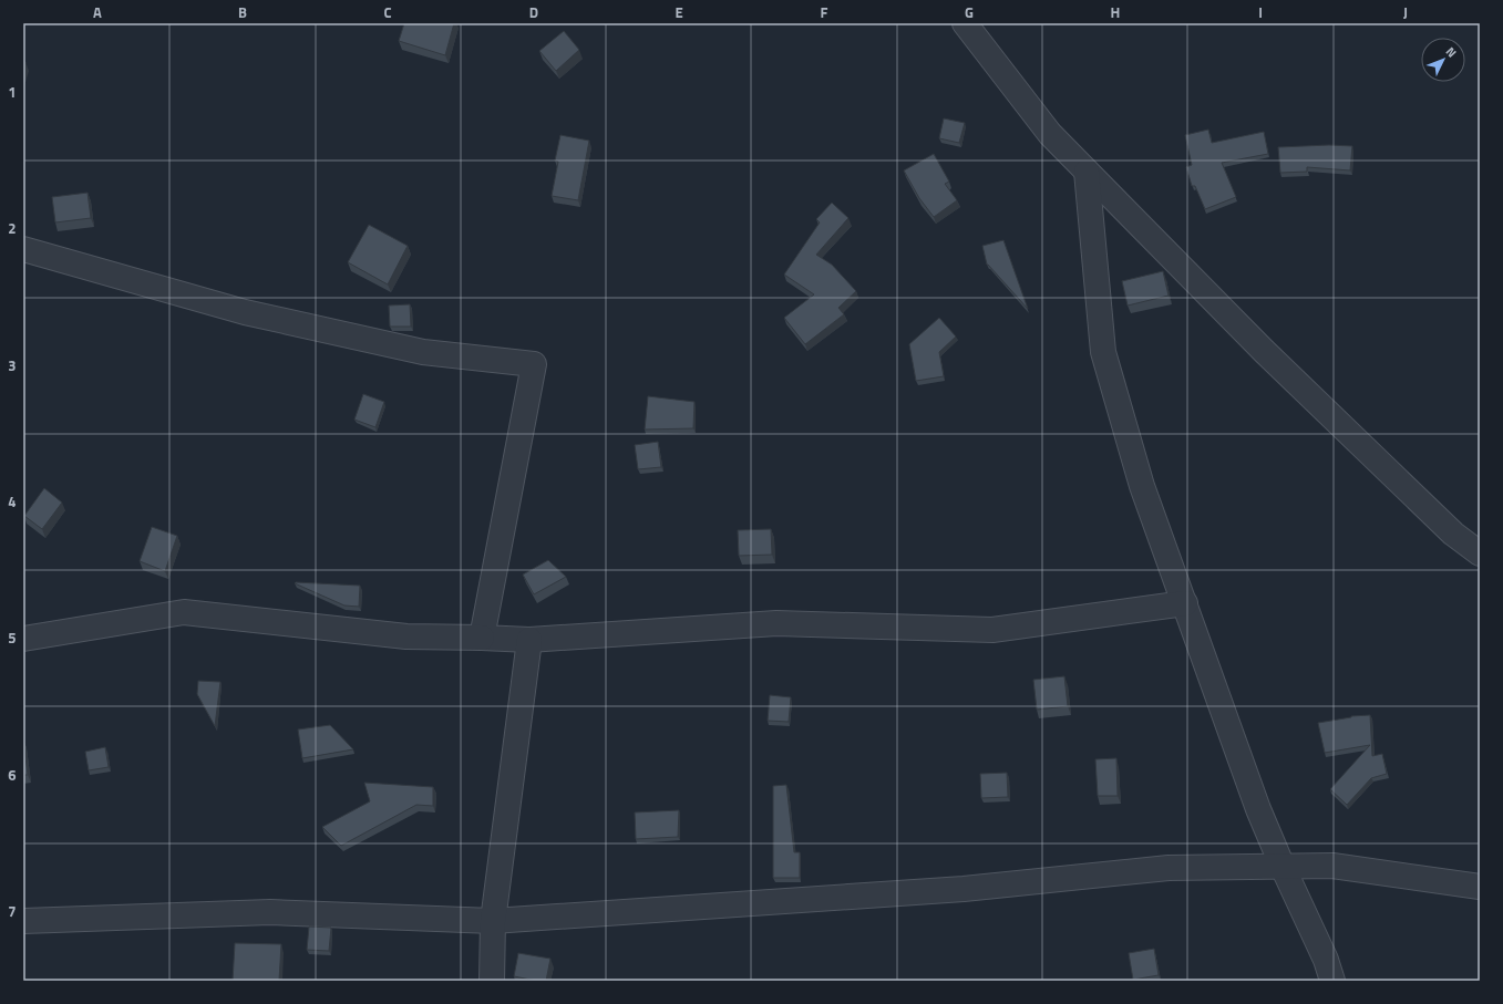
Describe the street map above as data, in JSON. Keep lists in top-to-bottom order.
{
  "north": "top right",
  "grid": {
    "columns": [
      "A",
      "B",
      "C",
      "D",
      "E",
      "F",
      "G",
      "H",
      "I",
      "J"
    ],
    "rows": [
      "1",
      "2",
      "3",
      "4",
      "5",
      "6",
      "7"
    ]
  }
}
